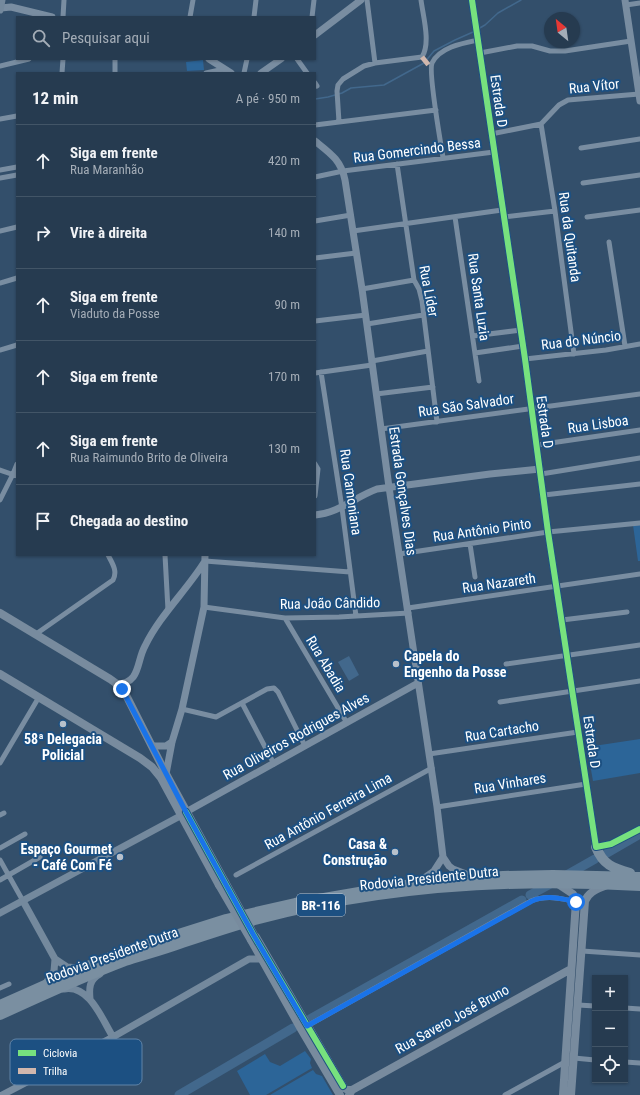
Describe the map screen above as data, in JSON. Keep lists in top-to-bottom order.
{
  "streets": {
    "highway": ["Rodovia Presidente Dutra", "BR-116"],
    "main road": ["Rua Oliveiros Rodrigues Alves", "Rua Savero José Bruno"],
    "street": [
      "Rua Vítor",
      "Estrada D",
      "Rua Gomercindo Bessa",
      "Rua da Quitanda",
      "Rua Líder",
      "Rua Santa Luzia",
      "Rua do Núncio",
      "Rua São Salvador",
      "Rua Lisboa",
      "Estrada Gonçalves Dias",
      "Rua Camoniana",
      "Rua Antônio Pinto",
      "Rua Nazareth",
      "Rua João Cândido",
      "Rua Abadia",
      "Rua Cartacho",
      "Rua Vinhares",
      "Rua Antônio Ferreira Lima"
    ]
  },
  "crossings": [
    ["Rua Vítor", "Rua da Quitanda"],
    ["Estrada D", "Rua Gomercindo Bessa"],
    ["Estrada D", "Rua do Núncio"],
    ["Estrada D", "Rua São Salvador"],
    ["Estrada D", "Rua Lisboa"],
    ["Estrada D", "Rua Antônio Pinto"],
    ["Estrada D", "Rua Nazareth"],
    ["Estrada D", "Rua Cartacho"],
    ["Estrada D", "Rua Vinhares"],
    ["Rua Gomercindo Bessa", "Rua Líder"],
    ["Rua Gomercindo Bessa", "Estrada Gonçalves Dias"],
    ["Rua da Quitanda", "Rua do Núncio"],
    ["Rua Líder", "Rua São Salvador"],
    ["Rua São Salvador", "Estrada Gonçalves Dias"],
    ["Estrada Gonçalves Dias", "Rua Antônio Pinto"],
    ["Estrada Gonçalves Dias", "Rua Nazareth"],
    ["Estrada Gonçalves Dias", "Rua João Cândido"],
    ["Estrada Gonçalves Dias", "Rua Cartacho"],
    ["Estrada Gonçalves Dias", "Rua Oliveiros Rodrigues Alves"],
    ["Estrada Gonçalves Dias", "Rua Vinhares"],
    ["Estrada Gonçalves Dias", "Rua Antônio Ferreira Lima"],
    ["Rua Camoniana", "Rua João Cândido"],
    ["Rua Nazareth", "Rua João Cândido"],
    ["Rua João Cândido", "Rua Abadia"],
    ["Rua Abadia", "Rua Oliveiros Rodrigues Alves"]
  ],
  "places": [
    "Capela do Engenho da Posse",
    "58ª Delegacia Policial",
    "Casa & Construção",
    "Espaço Gourmet - Café Com Fé"
  ],
  "legend": ["Ciclovia", "Trilha"],
  "north": "top left",
  "page": {
    "search": "Pesquisar aqui",
    "heading": ["12 min", "A pé · 950 m"],
    "list": [
      ["Siga em frente", "Rua Maranhão", "420 m"],
      ["Vire à direita", "140 m"],
      ["Siga em frente", "Viaduto da Posse", "90 m"],
      ["Siga em frente", "170 m"],
      ["Siga em frente", "Rua Raimundo Brito de Oliveira", "130 m"],
      "Chegada ao destino"
    ],
    "map_buttons": ["+", "−"]
  }
}
